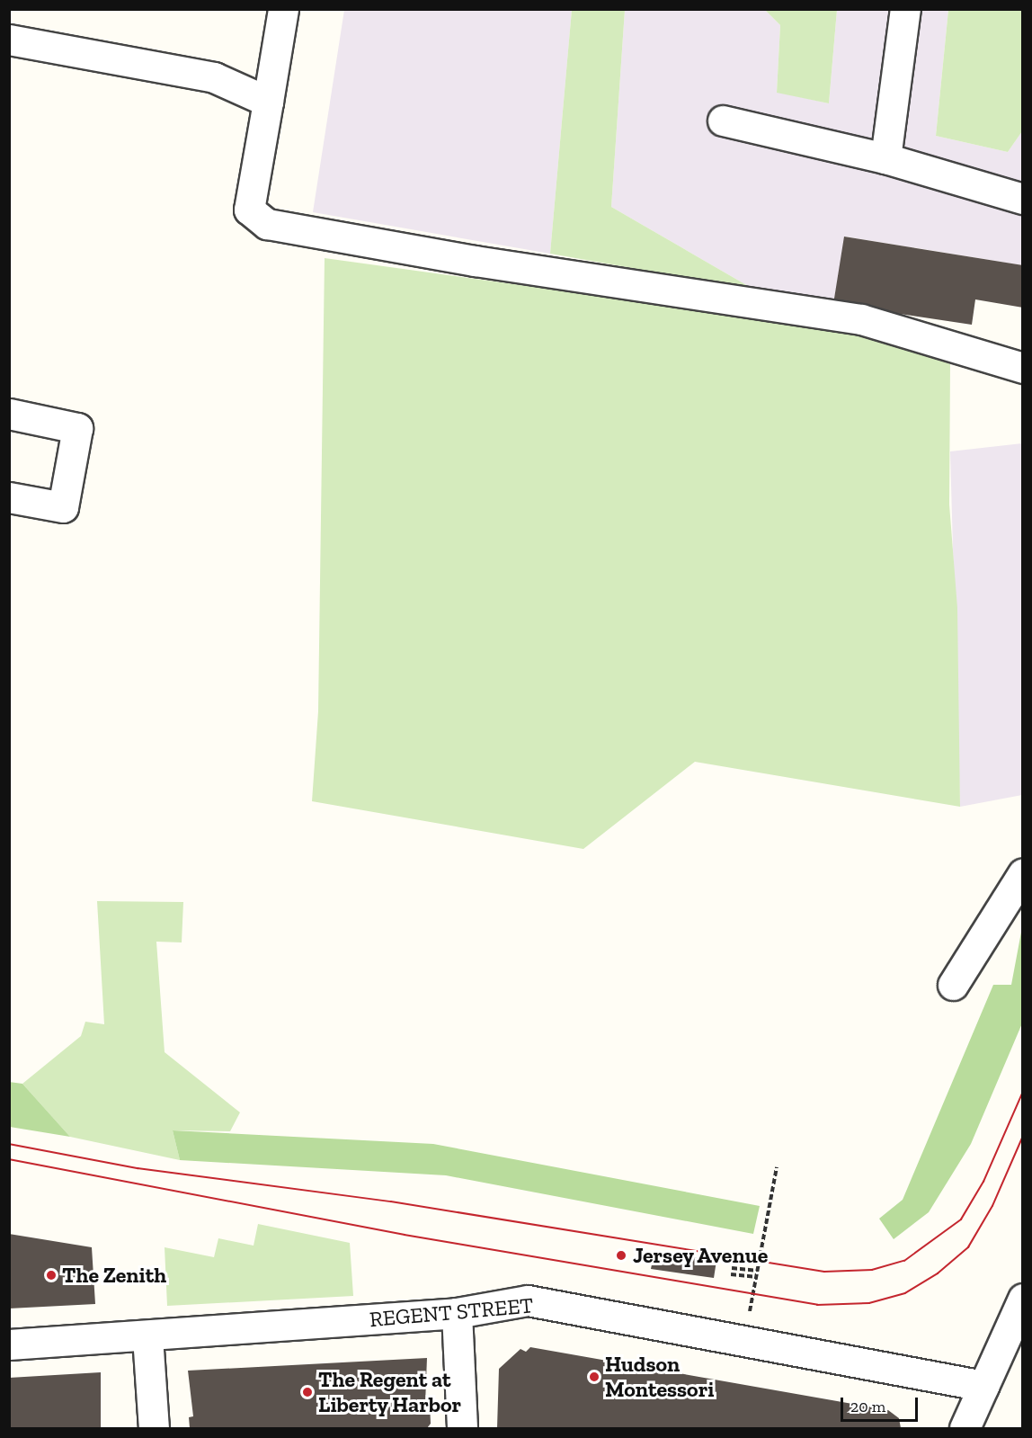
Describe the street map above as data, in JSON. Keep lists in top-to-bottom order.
{
  "streets": {
    "street": ["REGENT STREET"]
  },
  "places": [
    "Jersey Avenue",
    "The Zenith",
    "Hudson Montessori",
    "The Regent at Liberty Harbor"
  ],
  "scale_bar": "20 m"
}
